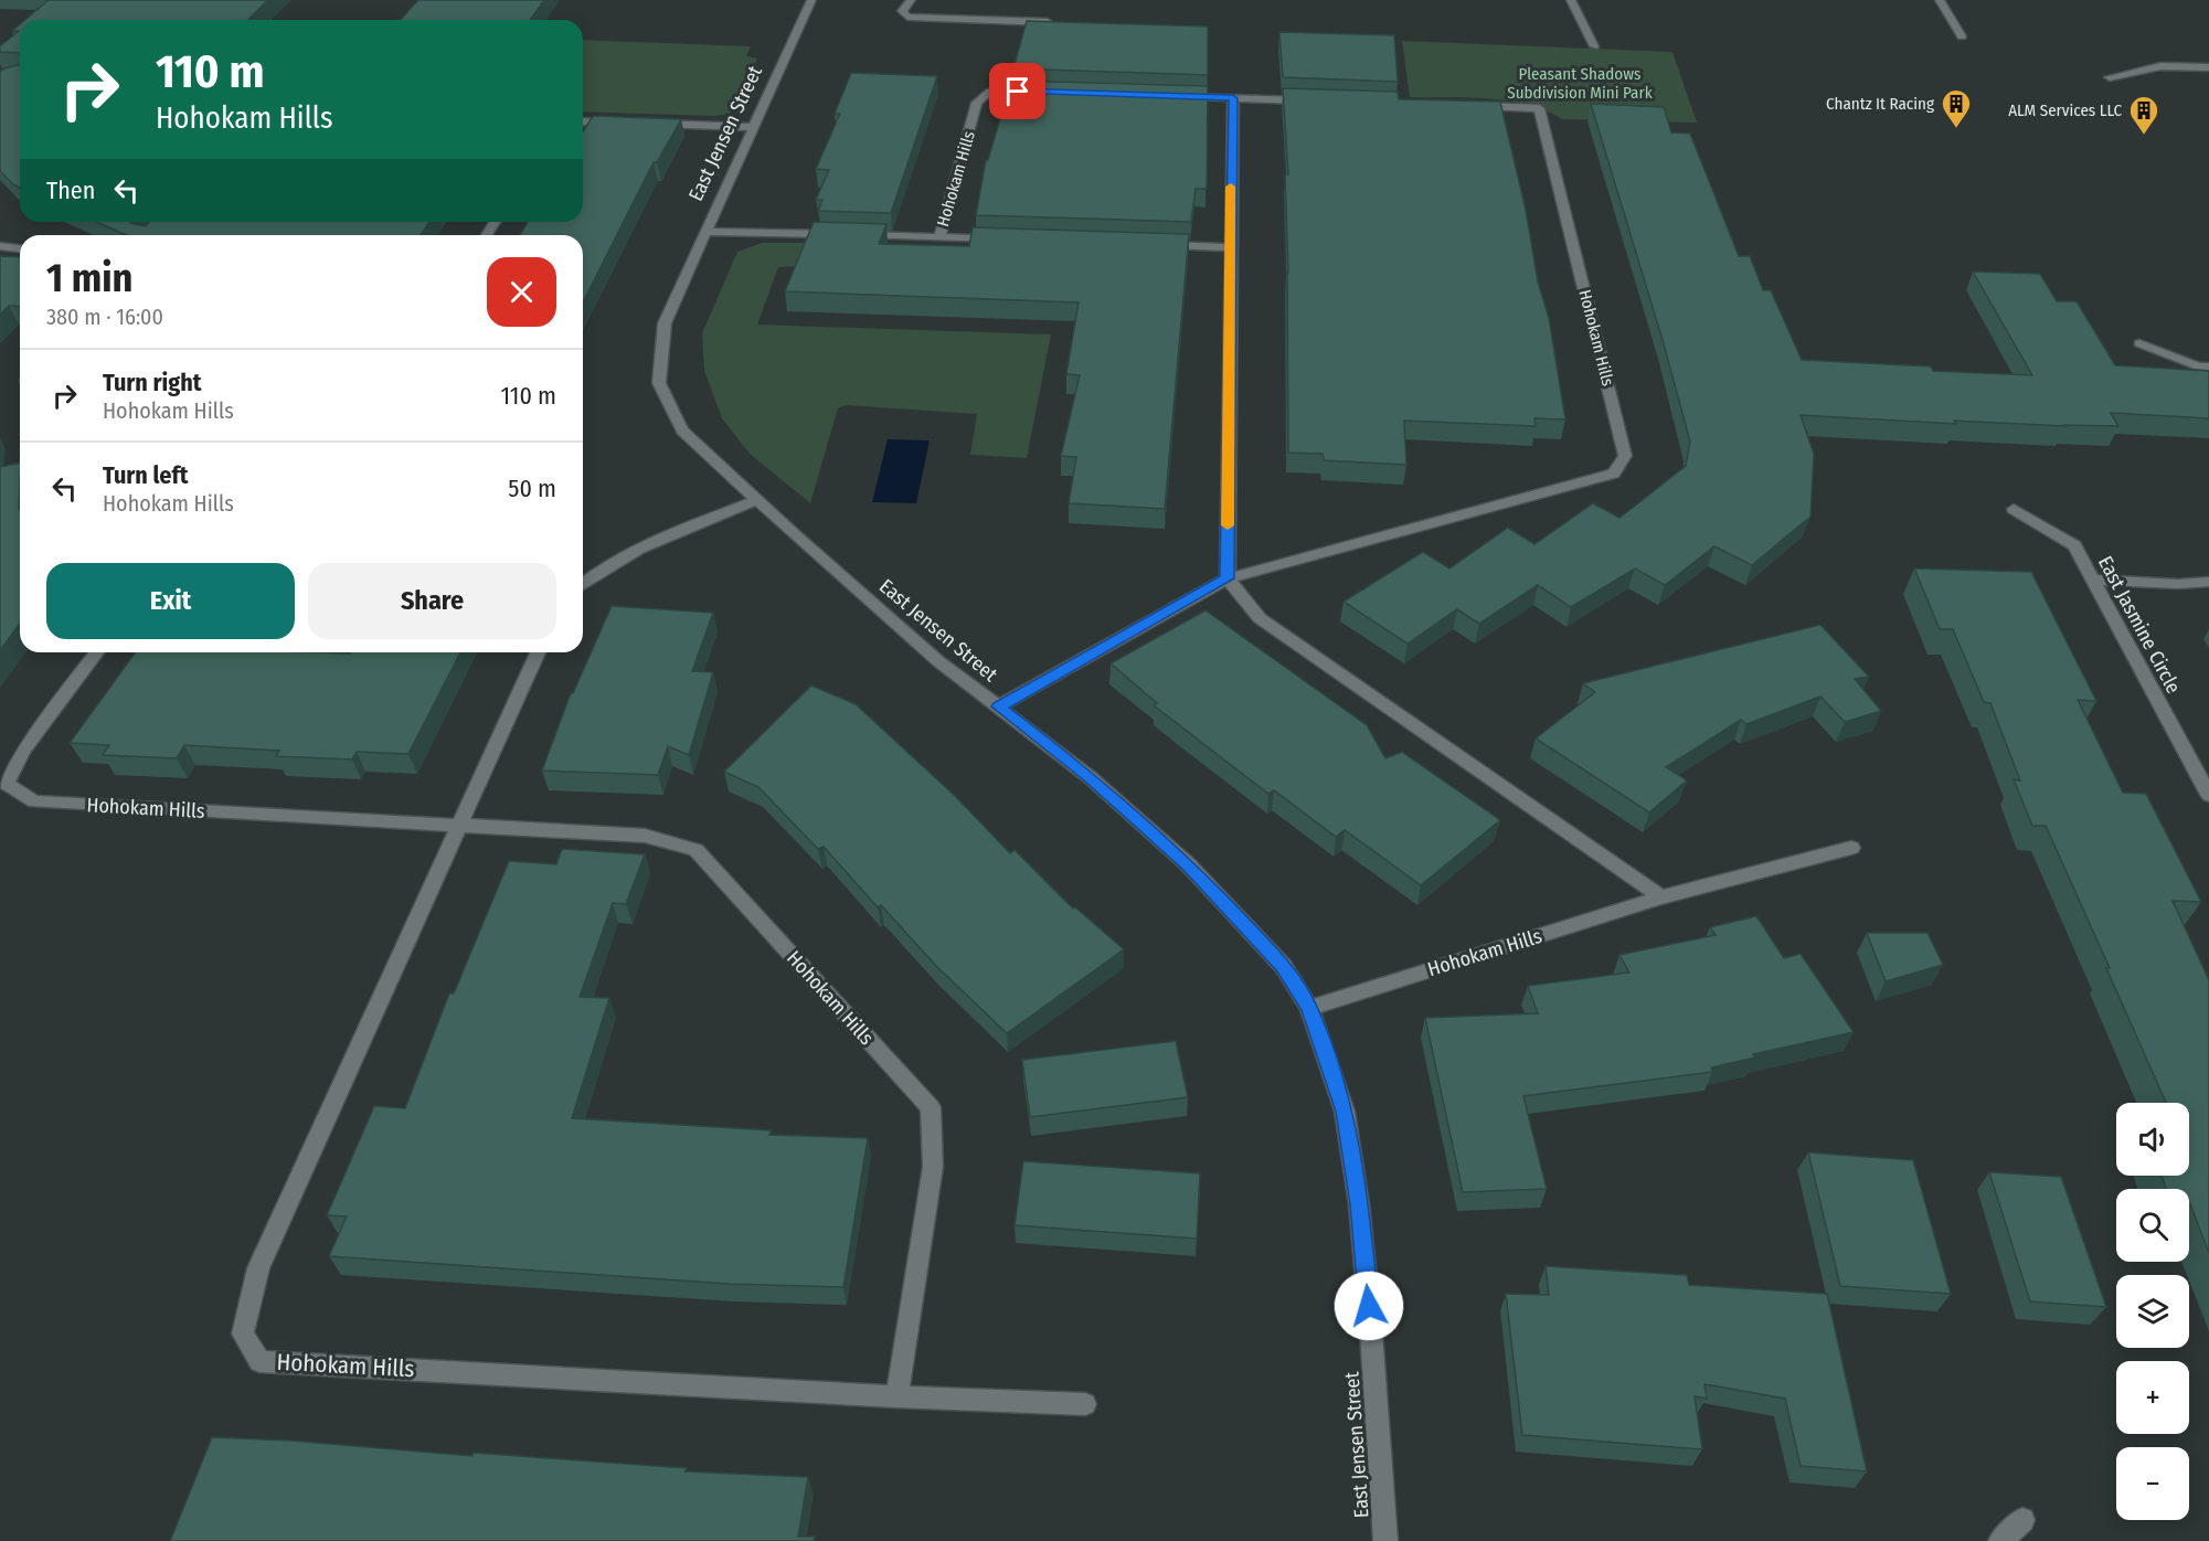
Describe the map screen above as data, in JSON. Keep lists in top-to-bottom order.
{
  "streets": {
    "street": ["East Jensen Street", "Hohokam Hills", "East Jasmine Circle"]
  },
  "crossings": [
    ["East Jensen Street", "Hohokam Hills"]
  ],
  "parks": ["Pleasant Shadows Subdivision Mini Park"],
  "places": {
    "building": ["Chantz It Racing", "ALM Services LLC"]
  },
  "page": {
    "turn": ["110 m", "Hohokam Hills"],
    "then": "Then",
    "heading": ["1 min", "380 m · 16:00"],
    "list": [
      {
        "name": "Turn right",
        "note": "Hohokam Hills",
        "value": "110 m"
      },
      {
        "name": "Turn left",
        "note": "Hohokam Hills",
        "value": "50 m"
      }
    ],
    "buttons": ["Exit", "Share"],
    "map_buttons": ["+", "−"]
  }
}
